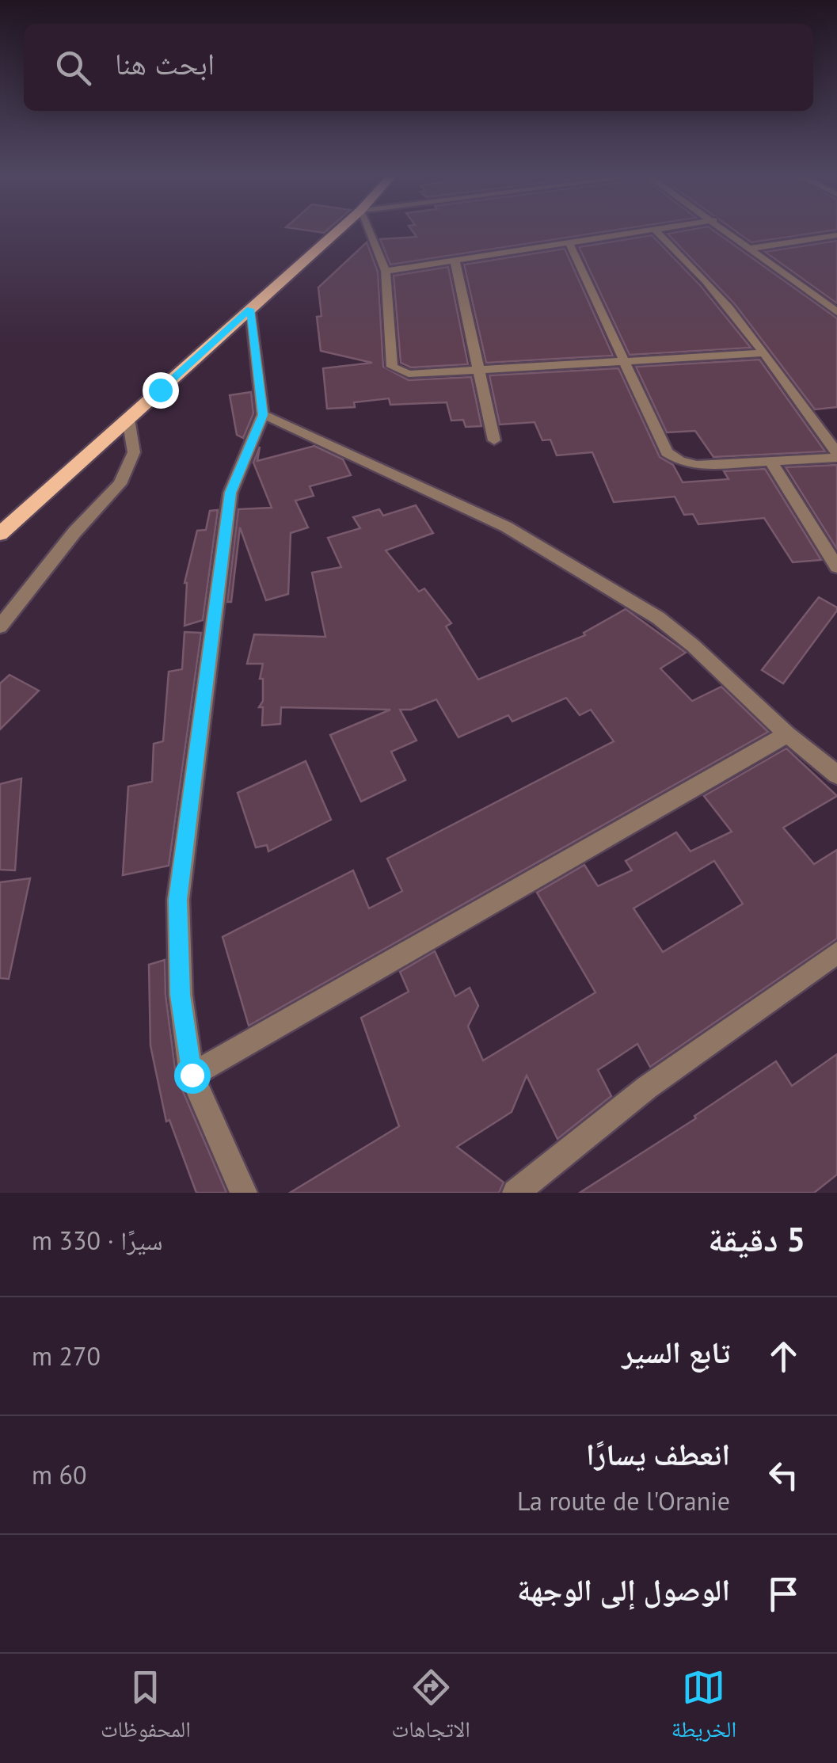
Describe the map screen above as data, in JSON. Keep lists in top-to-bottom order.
{
  "page": {
    "search": "ابحث هنا",
    "heading": ["5 دقيقة", "سيرًا · 330 m"],
    "list": [
      ["تابع السير", "270 m"],
      ["انعطف يسارًا", "La route de l'Oranie", "60 m"],
      "الوصول إلى الوجهة"
    ],
    "nav": ["الخريطة", "الاتجاهات", "المحفوظات"]
  }
}
